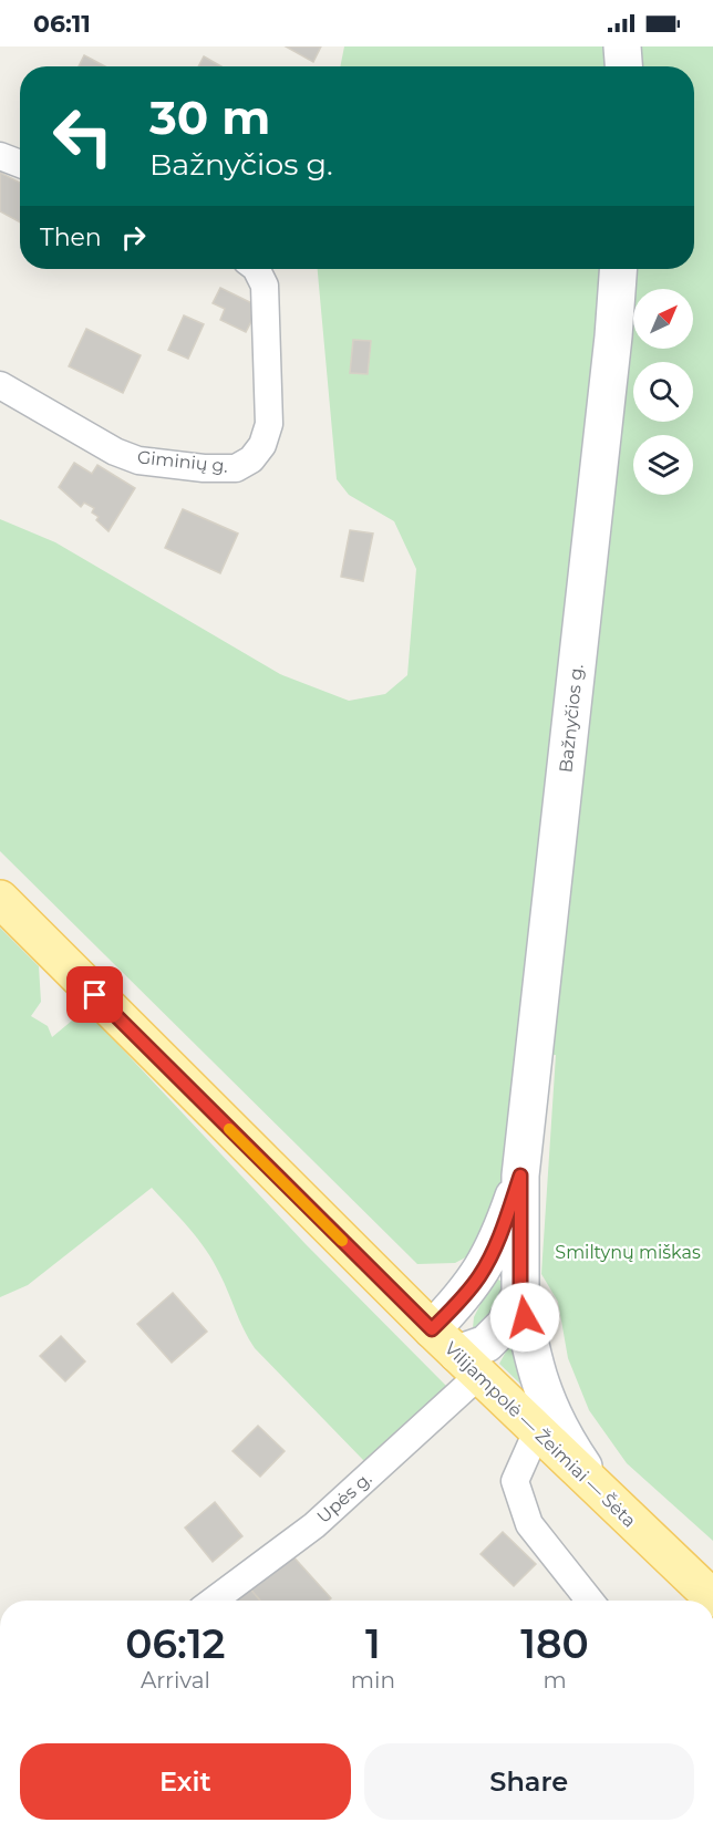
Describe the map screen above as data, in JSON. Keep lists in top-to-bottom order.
{
  "streets": {
    "main road": ["Bažnyčios g.", "Vilijampolė — Žeimiai — Šėta"],
    "street": ["Giminių g.", "Upės g."]
  },
  "crossings": [
    ["Bažnyčios g.", "Vilijampolė — Žeimiai — Šėta"],
    ["Bažnyčios g.", "Upės g."],
    ["Vilijampolė — Žeimiai — Šėta", "Upės g."]
  ],
  "parks": ["Smiltynų miškas"],
  "north": "top right",
  "page": {
    "status": "06:11",
    "turn": ["30 m", "Bažnyčios g."],
    "then": "Then",
    "eta": [
      "06:12",
      "Arrival",
      "1",
      "min",
      "180",
      "m"
    ],
    "buttons": ["Exit", "Share"]
  }
}
